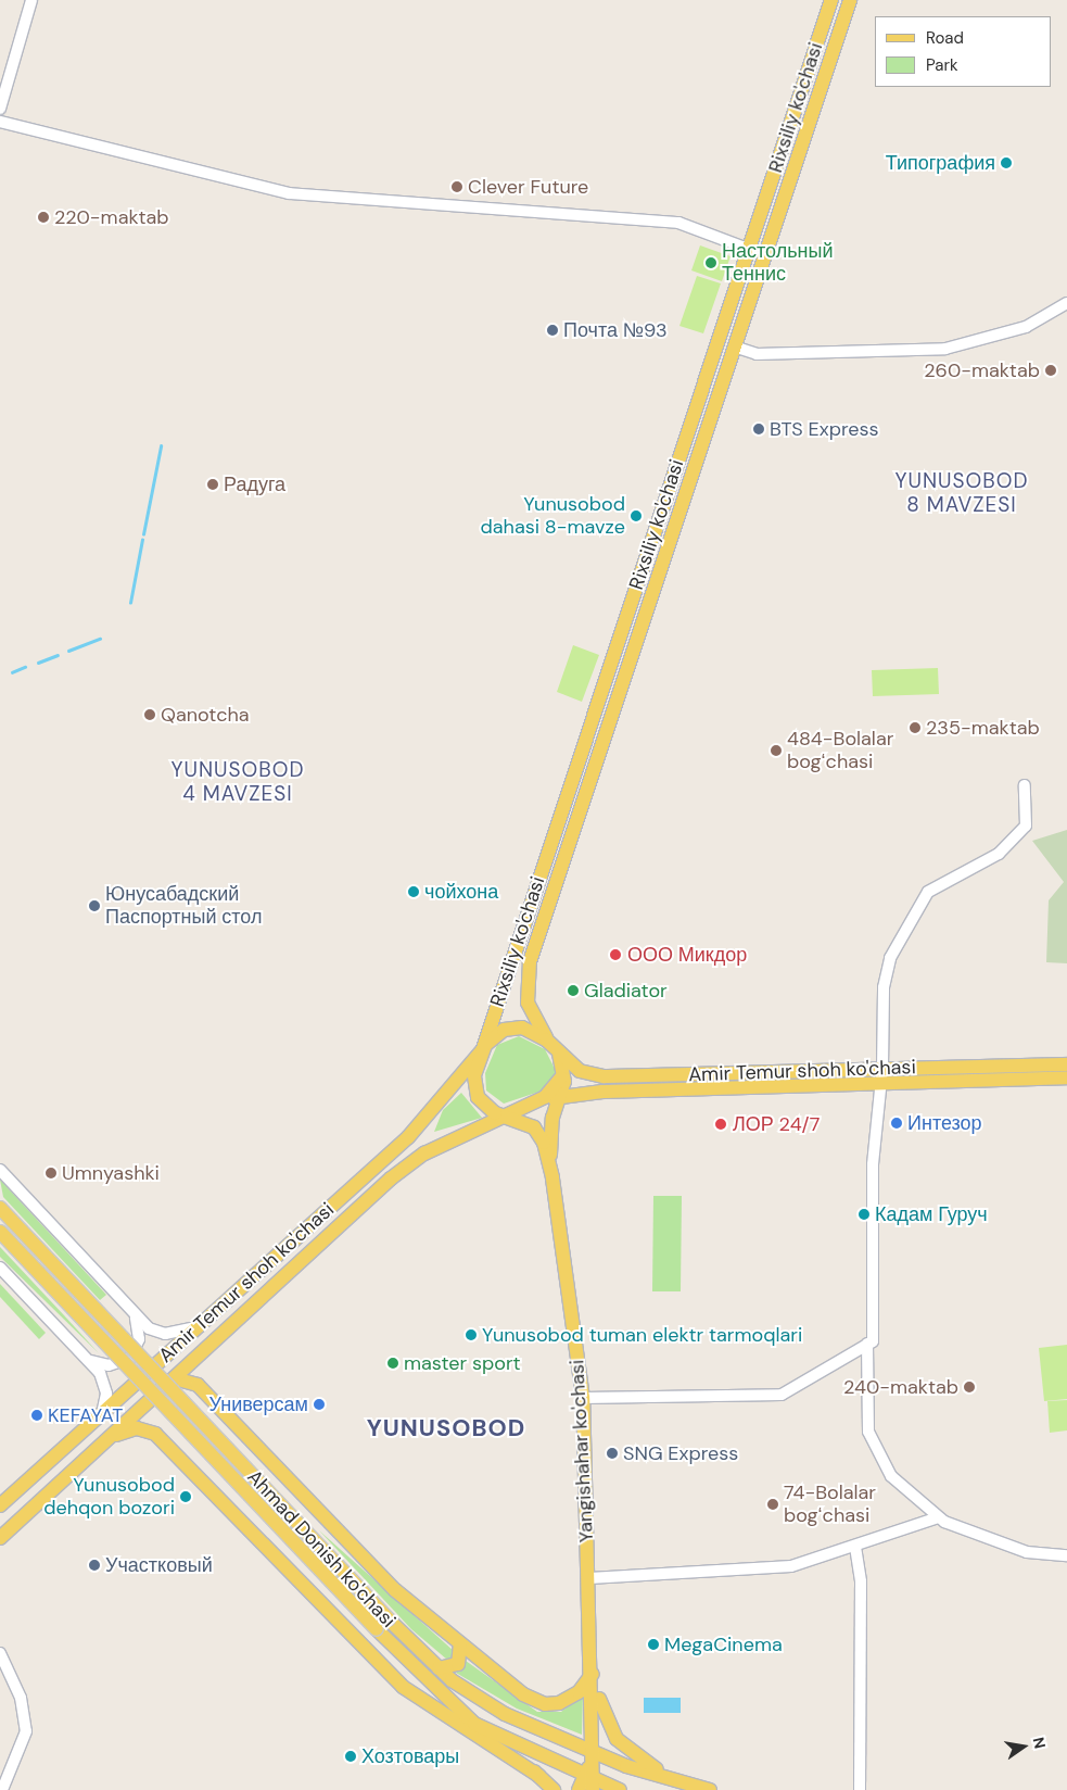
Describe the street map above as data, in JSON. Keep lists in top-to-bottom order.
{
  "streets": {
    "main road": [
      "Rixsiliy ko'chasi",
      "Amir Temur shoh ko'chasi",
      "Yangishahar ko'chasi",
      "Ahmad Donish ko'chasi"
    ]
  },
  "crossings": [
    ["Rixsiliy ko'chasi", "Amir Temur shoh ko'chasi"],
    ["Rixsiliy ko'chasi", "Yangishahar ko'chasi"],
    ["Amir Temur shoh ko'chasi", "Yangishahar ko'chasi"],
    ["Yangishahar ko'chasi", "Ahmad Donish ko'chasi"]
  ],
  "districts": ["YUNUSOBOD 8 MAVZESI", "YUNUSOBOD 4 MAVZESI", "YUNUSOBOD"],
  "places": [
    "Типография",
    "Clever Future",
    "220-maktab",
    "Настольный Теннис",
    "Почта №93",
    "260-maktab",
    "BTS Express",
    "Радуга",
    "Yunusobod dahasi 8-mavze",
    "Qanotcha",
    "235-maktab",
    "484-Bolalar bogʻchasi",
    "чойхона",
    "Юнусабадский Паспортный стол",
    "ООО Микдор",
    "Gladiator",
    "Интезор",
    "ЛОР 24/7",
    "Umnyashki",
    "Кадам Гуруч",
    "Yunusobod tuman elektr tarmoqlari",
    "master sport",
    "240-maktab",
    "Универсам",
    "KEFAYAT",
    "SNG Express",
    "Yunusobod dehqon bozori",
    "74-Bolalar bogʻchasi",
    "Участковый",
    "MegaCinema",
    "Хозтовары"
  ],
  "legend": ["Road", "Park"],
  "north": "right"
}
